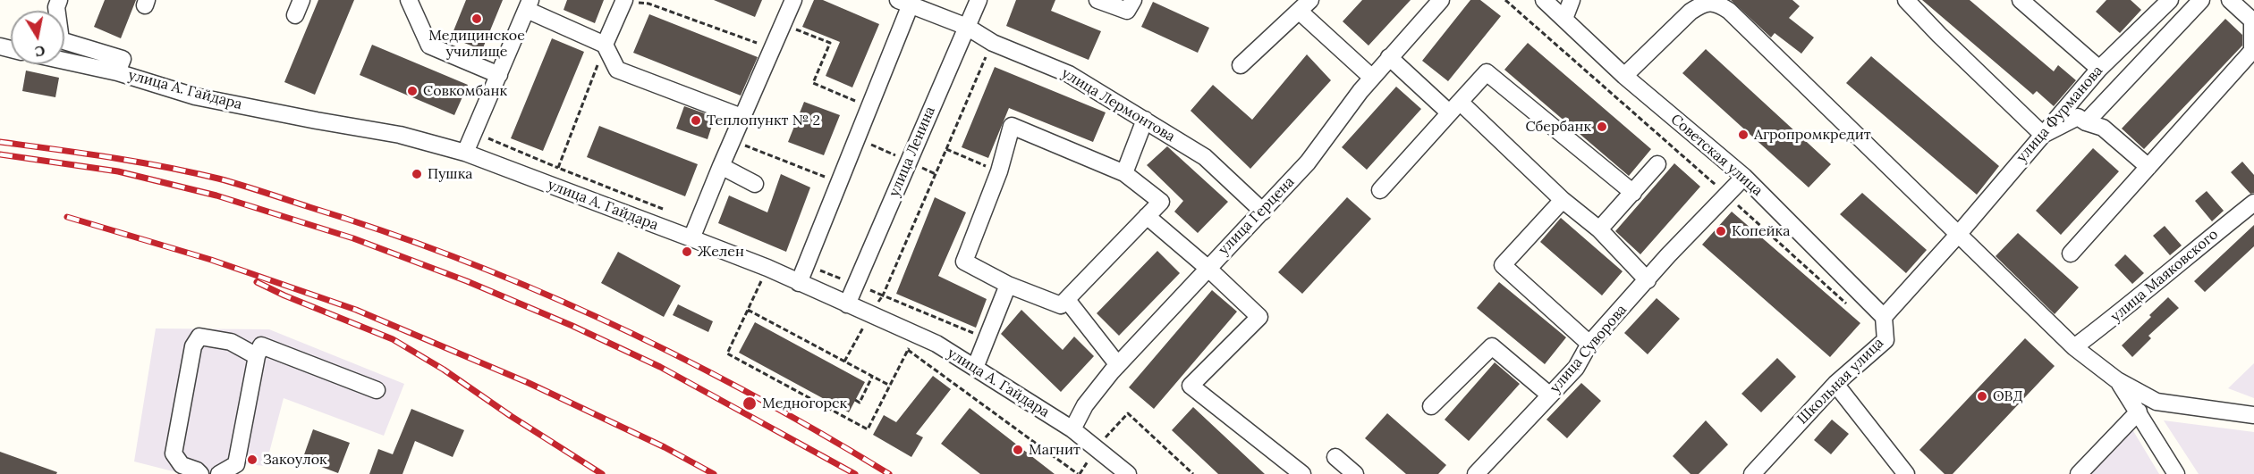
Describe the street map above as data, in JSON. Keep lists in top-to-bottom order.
{
  "streets": {
    "street": [
      "улица А. Гайдара",
      "улица Лермонтова",
      "улица Фурманова",
      "улица Ленина",
      "Советская улица",
      "улица Герцена",
      "улица Маяковского",
      "улица Суворова",
      "Школьная улица"
    ]
  },
  "crossings": [
    ["улица А. Гайдара", "улица Ленина"],
    ["улица А. Гайдара", "улица Герцена"],
    ["улица Лермонтова", "улица Ленина"],
    ["улица Лермонтова", "улица Герцена"],
    ["улица Фурманова", "Школьная улица"],
    ["Советская улица", "улица Суворова"],
    ["Советская улица", "Школьная улица"]
  ],
  "places": [
    "Медицинское училище",
    "Совкомбанк",
    "Теплопункт № 2",
    "Сбербанк",
    "Агропромкредит",
    "Пушка",
    "Копейка",
    "Желен",
    "ОВД",
    "Медногорск",
    "Магнит",
    "Закоулок"
  ],
  "north": "bottom"
}
